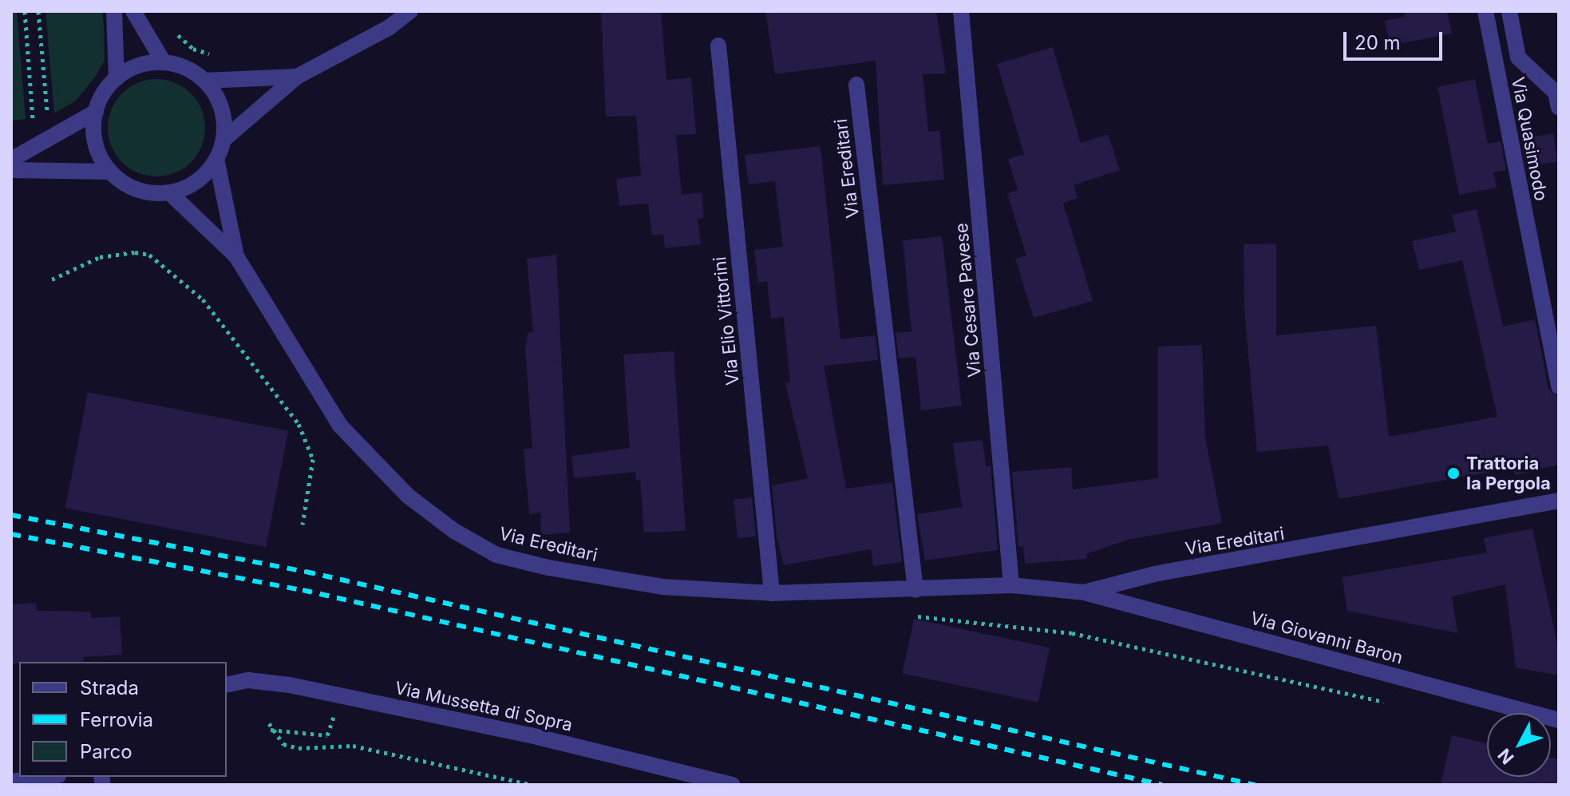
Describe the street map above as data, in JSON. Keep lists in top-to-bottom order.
{
  "streets": {
    "street": [
      "Via Quasimodo",
      "Via Ereditari",
      "Via Cesare Pavese",
      "Via Elio Vittorini",
      "Via Giovanni Baron",
      "Via Mussetta di Sopra"
    ]
  },
  "crossings": [
    ["Via Ereditari", "Via Cesare Pavese"],
    ["Via Ereditari", "Via Elio Vittorini"],
    ["Via Ereditari", "Via Giovanni Baron"]
  ],
  "places": ["Trattoria la Pergola"],
  "legend": ["Strada", "Ferrovia", "Parco"],
  "scale_bar": "20 m",
  "north": "bottom left"
}
